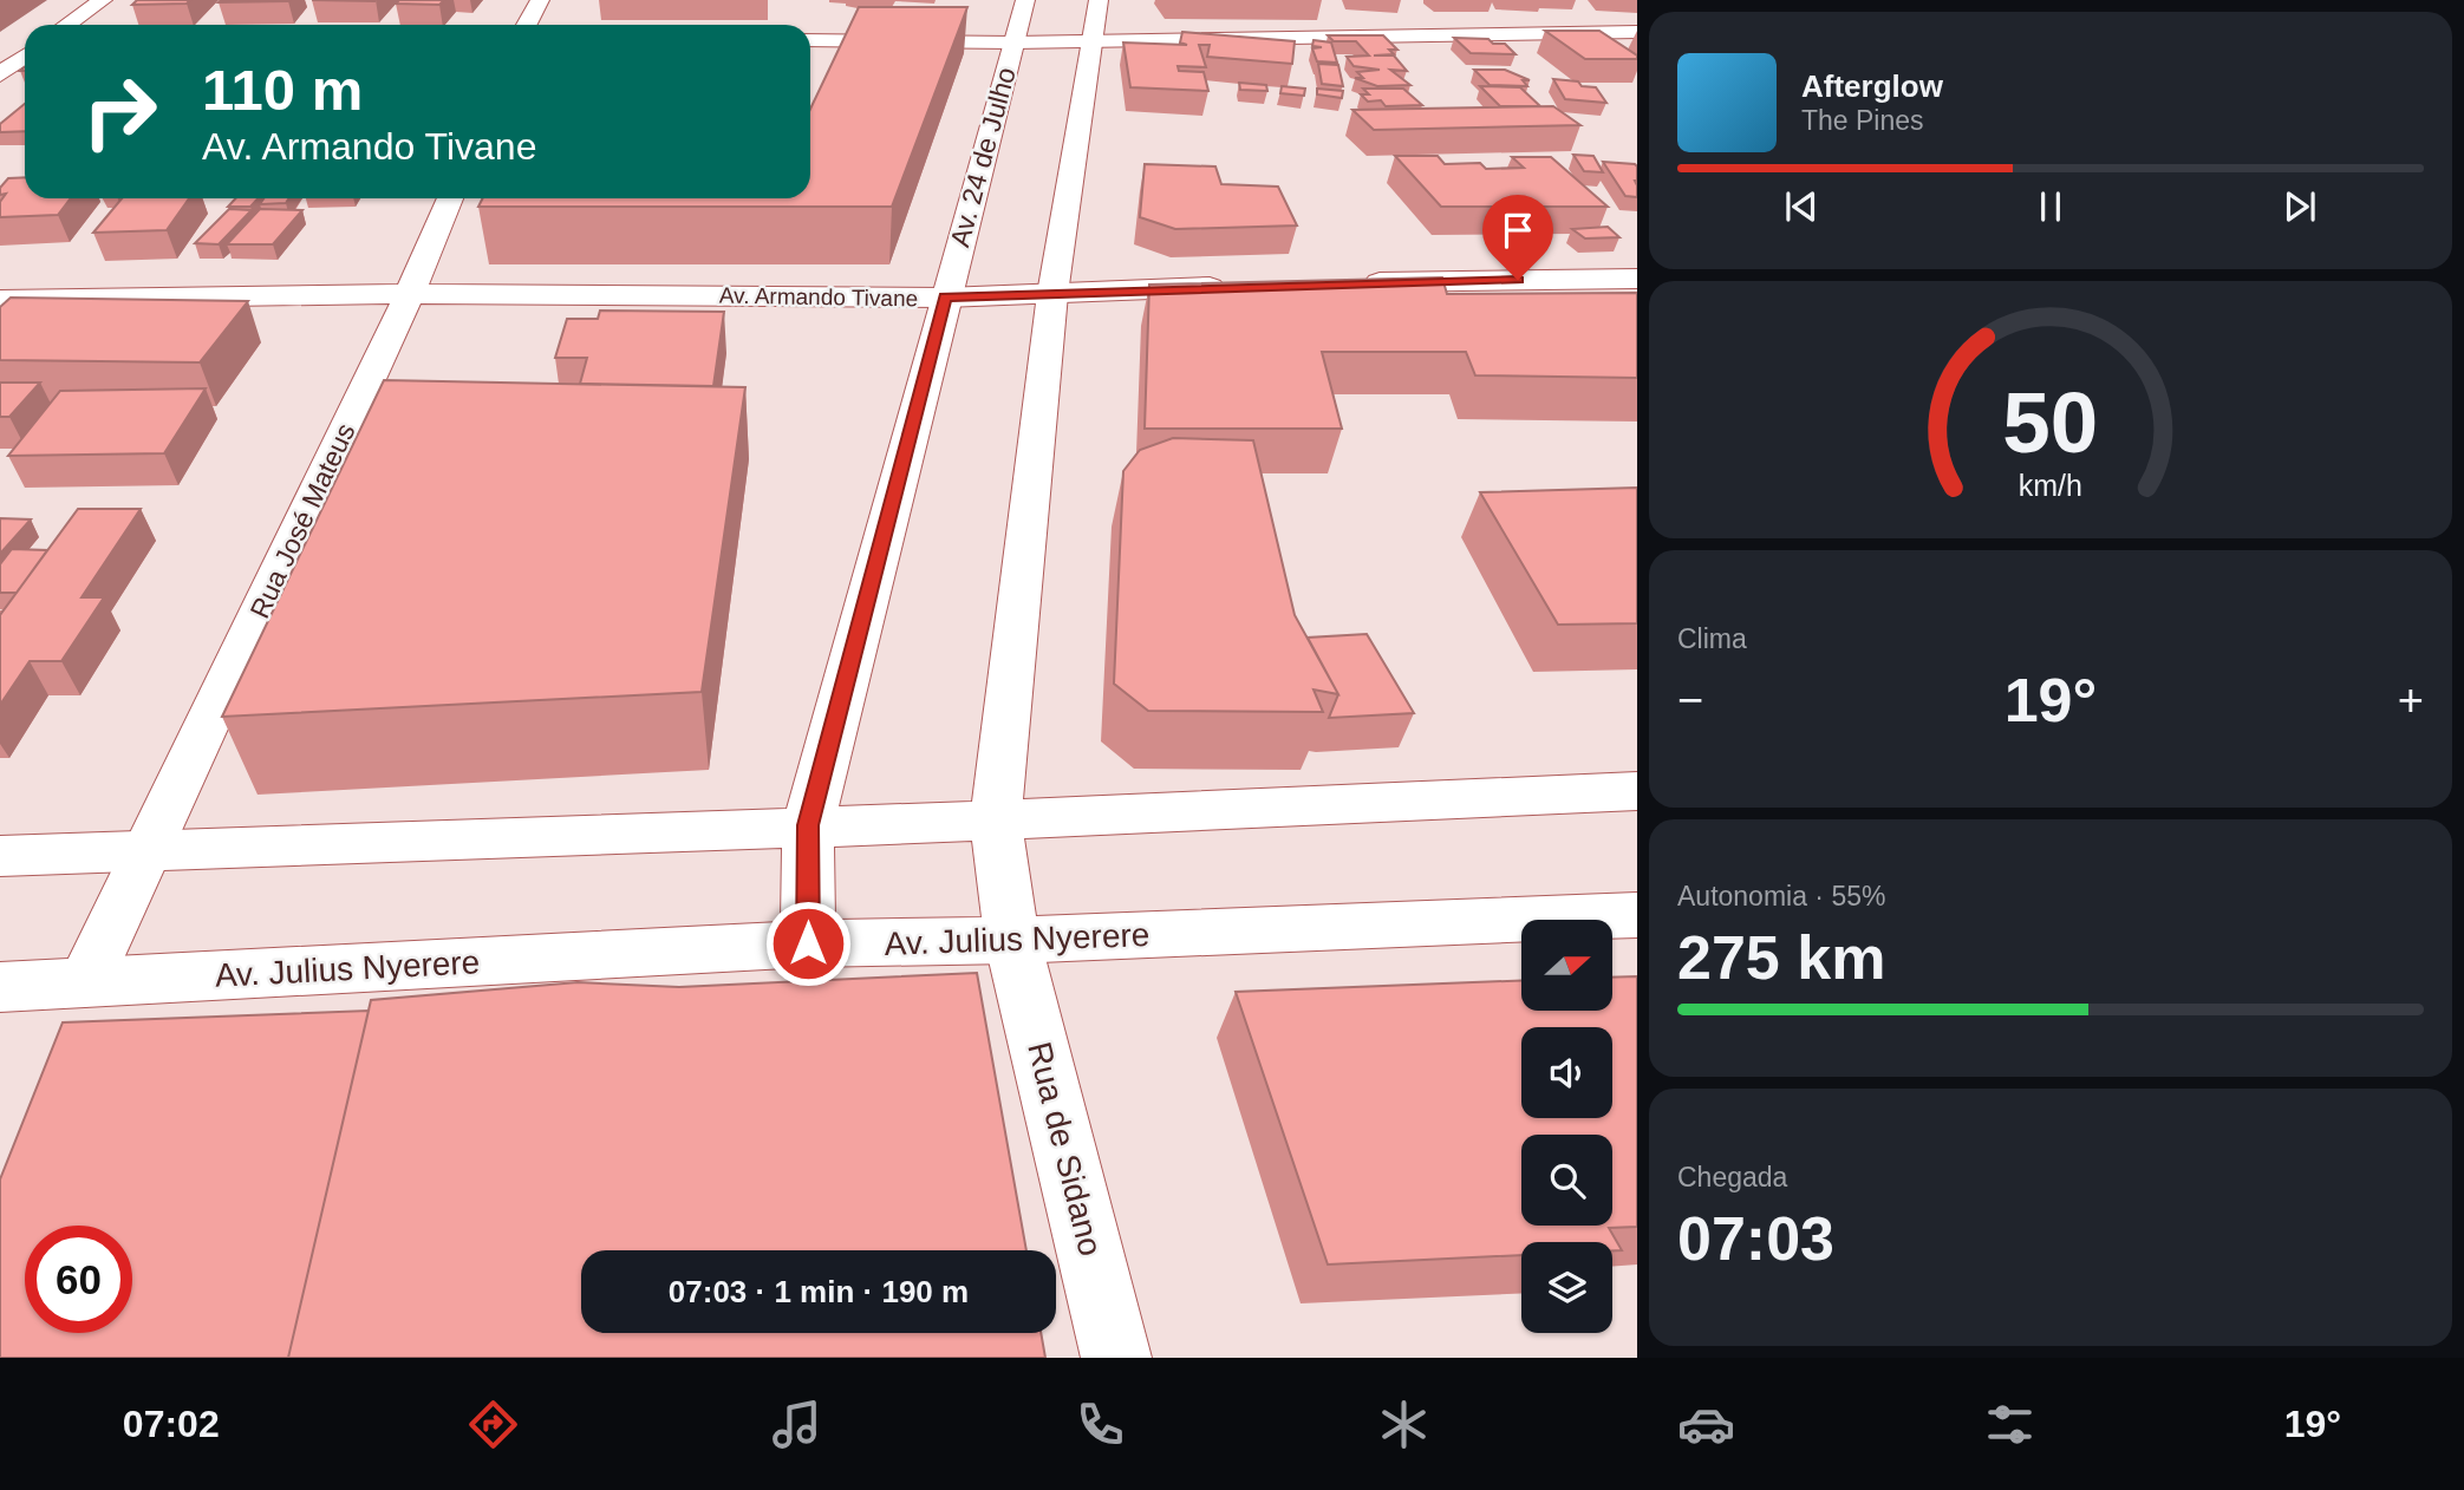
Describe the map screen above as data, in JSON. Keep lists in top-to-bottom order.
{
  "streets": {
    "main road": [
      "Av. 24 de Julho",
      "Av. Armando Tivane",
      "Rua José Mateus",
      "Av. Julius Nyerere",
      "Rua de Sidano"
    ]
  },
  "crossings": [
    ["Av. 24 de Julho", "Av. Armando Tivane"],
    ["Av. 24 de Julho", "Av. Julius Nyerere"],
    ["Av. Armando Tivane", "Rua José Mateus"],
    ["Rua José Mateus", "Av. Julius Nyerere"],
    ["Av. Julius Nyerere", "Rua de Sidano"]
  ],
  "north": "right",
  "page": {
    "turn": ["110 m", "Av. Armando Tivane"],
    "song": ["Afterglow", "The Pines"],
    "tile": [
      "Clima",
      ["Autonomia · 55%", "275 km"],
      ["Chegada", "07:03"]
    ],
    "heat": ["−", "19°", "+"],
    "limit": "60",
    "trip": "07:03 · 1 min · 190 m",
    "tabs": ["07:02", "19°"],
    "gauge": ["50", "km/h"]
  }
}
